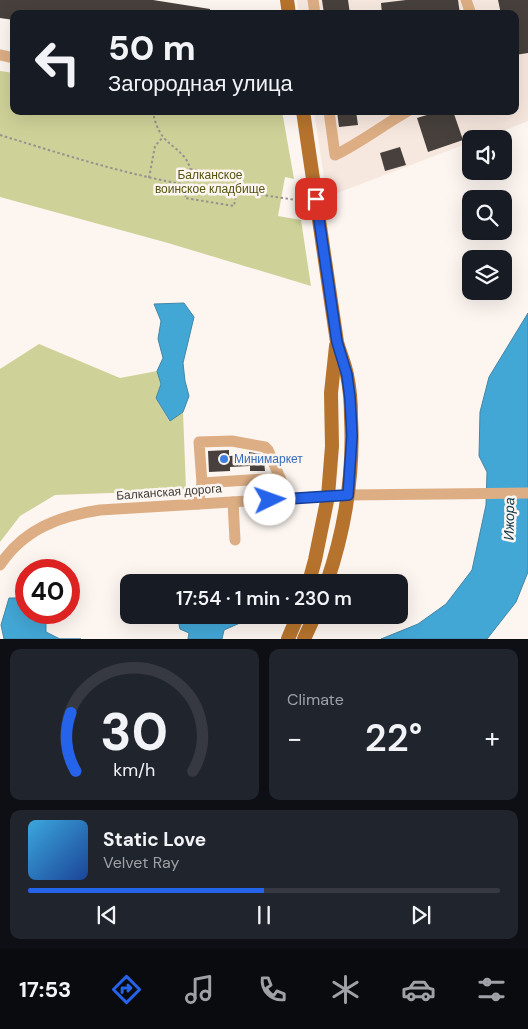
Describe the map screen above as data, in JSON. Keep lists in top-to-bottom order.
{
  "streets": {
    "street": ["Балканская дорога"]
  },
  "water": ["Ижора"],
  "parks": ["Балканское воинское кладбище"],
  "places": ["Минимаркет"],
  "page": {
    "turn": ["50 m", "Загородная улица"],
    "limit": "40",
    "trip": "17:54 · 1 min · 230 m",
    "tile": "Climate",
    "heat": ["−", "22°", "+"],
    "song": ["Static Love", "Velvet Ray"],
    "tabs": "17:53",
    "gauge": ["30", "km/h"]
  }
}
